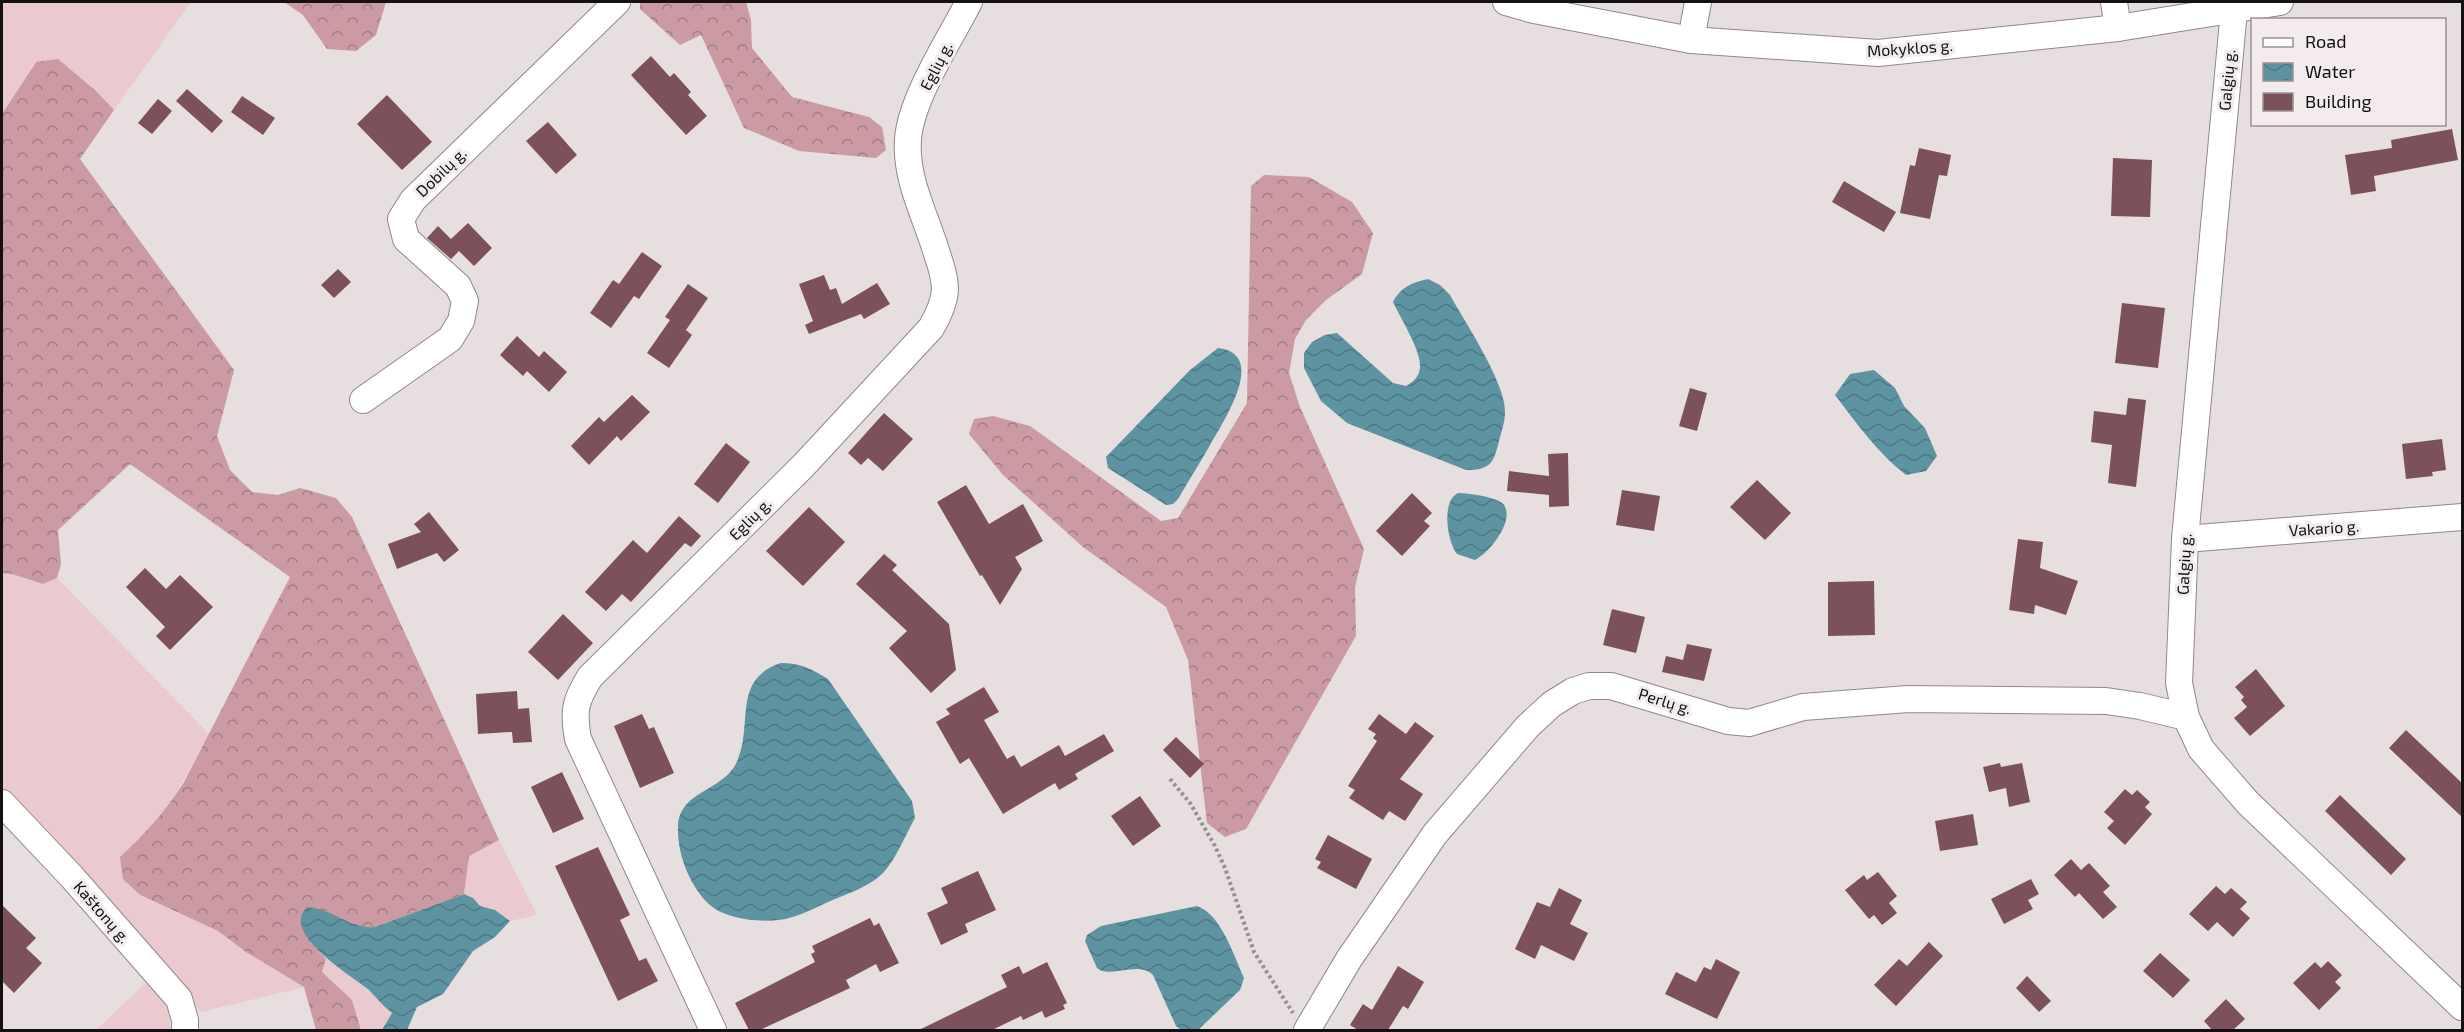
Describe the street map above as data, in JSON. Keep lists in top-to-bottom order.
{
  "streets": {
    "street": [
      "Mokyklos g.",
      "Eglių g.",
      "Galgių g.",
      "Dobilų g.",
      "Vakario g.",
      "Perlų g.",
      "Kaštonų g."
    ]
  },
  "crossings": [
    ["Mokyklos g.", "Galgių g."],
    ["Galgių g.", "Vakario g."],
    ["Galgių g.", "Perlų g."]
  ],
  "legend": ["Road", "Water", "Building"]
}
